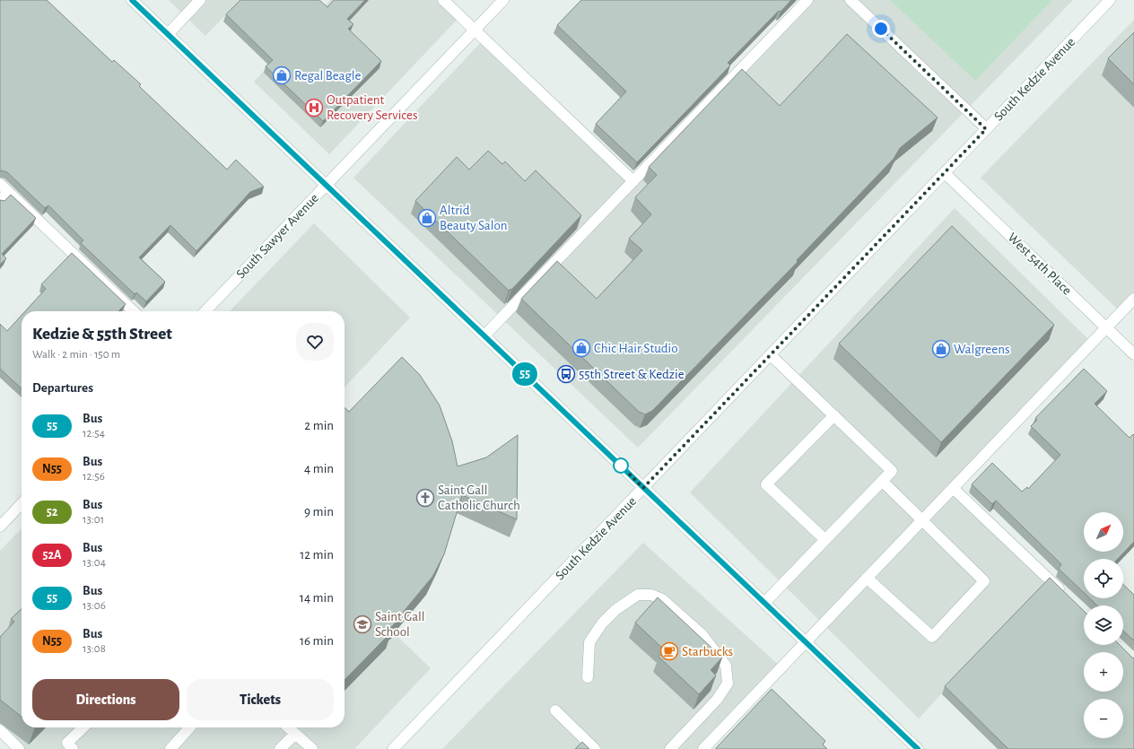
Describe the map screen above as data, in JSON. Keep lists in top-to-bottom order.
{
  "streets": {
    "main road": ["South Kedzie Avenue", "South Sawyer Avenue", "West 54th Place"]
  },
  "crossings": [
    ["South Kedzie Avenue", "West 54th Place"]
  ],
  "places": {
    "shop": [
      "Regal Beagle",
      "Altrid Beauty Salon",
      "Chic Hair Studio",
      "Walgreens"
    ],
    "hospital": ["Outpatient Recovery Services"],
    "bus stop": ["55th Street & Kedzie"],
    "church": ["Saint Gall Catholic Church"],
    "school or university": ["Saint Gall School"],
    "cafe": ["Starbucks"]
  },
  "lines": ["bus line 55"],
  "north": "top right",
  "page": {
    "on_map": "55",
    "heading": [
      ["Kedzie & 55th Street", "Walk · 2 min · 150 m"],
      "Departures"
    ],
    "list": [
      {
        "mark": "55",
        "name": "Bus",
        "note": "12:54",
        "value": "2 min"
      },
      {
        "mark": "N55",
        "name": "Bus",
        "note": "12:56",
        "value": "4 min"
      },
      {
        "mark": "52",
        "name": "Bus",
        "note": "13:01",
        "value": "9 min"
      },
      {
        "mark": "52A",
        "name": "Bus",
        "note": "13:04",
        "value": "12 min"
      },
      {
        "mark": "55",
        "name": "Bus",
        "note": "13:06",
        "value": "14 min"
      },
      {
        "mark": "N55",
        "name": "Bus",
        "note": "13:08",
        "value": "16 min"
      }
    ],
    "map_buttons": ["+", "−"],
    "buttons": ["Directions", "Tickets"]
  }
}
